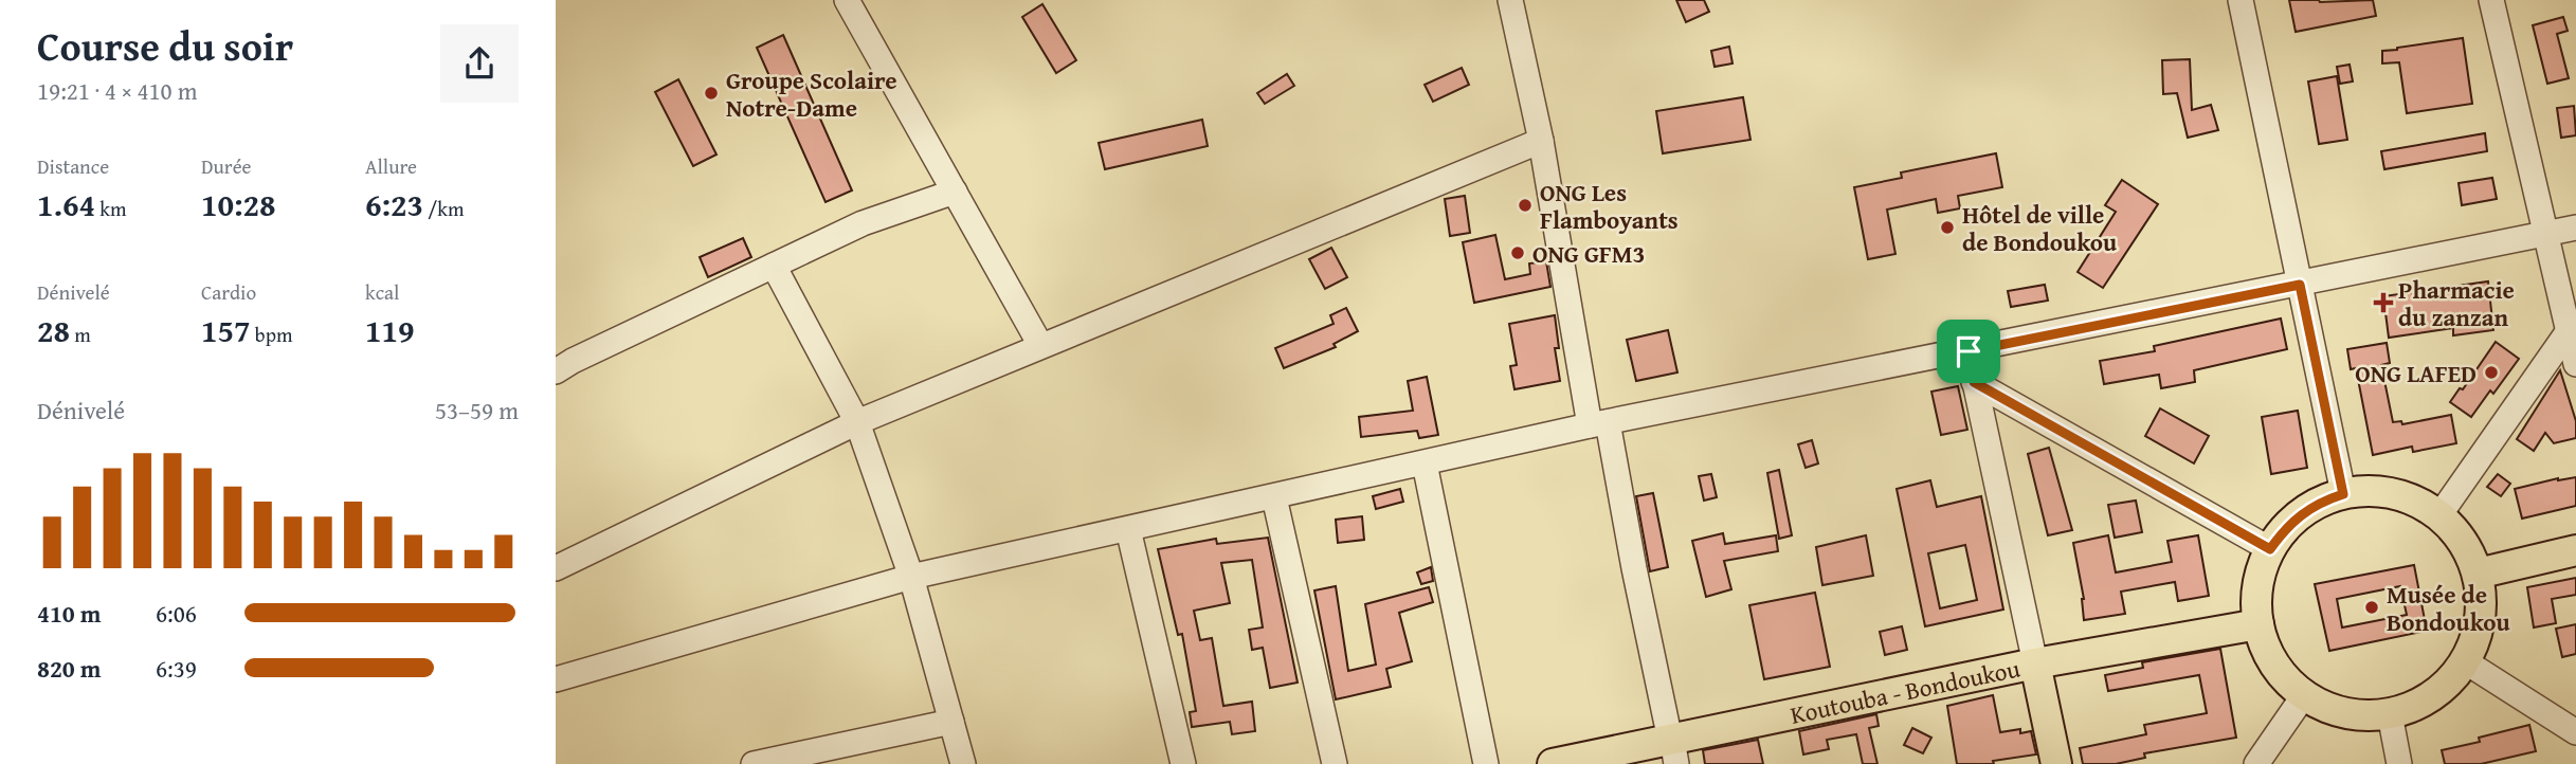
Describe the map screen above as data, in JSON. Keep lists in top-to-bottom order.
{
  "streets": {
    "main road": ["Koutouba - Bondoukou"]
  },
  "places": {
    "other": [
      "Groupe Scolaire Notre-Dame",
      "ONG Les Flamboyants",
      "Hôtel de ville de Bondoukou",
      "ONG GFM3",
      "ONG LAFED",
      "Musée de Bondoukou"
    ],
    "health": ["Pharmacie du zanzan"]
  },
  "page": {
    "heading": ["Course du soir", "19:21 · 4 × 410 m"],
    "stats": [
      ["Distance", "1.64 km"],
      ["Durée", "10:28"],
      ["Allure", "6:23 /km"],
      ["Dénivelé", "28 m"],
      ["Cardio", "157 bpm"],
      ["kcal", "119"]
    ],
    "chart": ["Dénivelé", "53–59 m"],
    "list": [
      {
        "name": "410 m",
        "note": "6:06"
      },
      {
        "name": "820 m",
        "note": "6:39"
      }
    ]
  }
}
